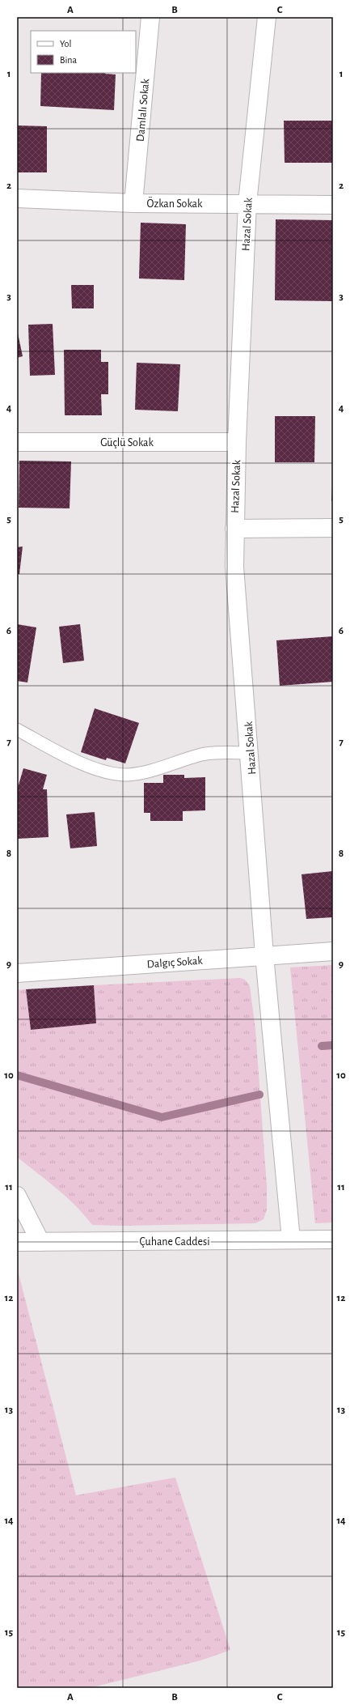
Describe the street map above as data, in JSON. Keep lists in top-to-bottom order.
{
  "streets": {
    "street": [
      "Damlalı Sokak",
      "Özkan Sokak",
      "Hazal Sokak",
      "Güçlü Sokak",
      "Dalgıç Sokak",
      "Çuhane Caddesi"
    ]
  },
  "crossings": [
    ["Damlalı Sokak", "Özkan Sokak"],
    ["Özkan Sokak", "Hazal Sokak"],
    ["Hazal Sokak", "Güçlü Sokak"],
    ["Hazal Sokak", "Dalgıç Sokak"],
    ["Hazal Sokak", "Çuhane Caddesi"]
  ],
  "legend": ["Yol", "Bina"],
  "grid": {
    "columns": ["A", "B", "C"],
    "rows": [
      "1",
      "2",
      "3",
      "4",
      "5",
      "6",
      "7",
      "8",
      "9",
      "10",
      "11",
      "12",
      "13",
      "14",
      "15"
    ]
  }
}
